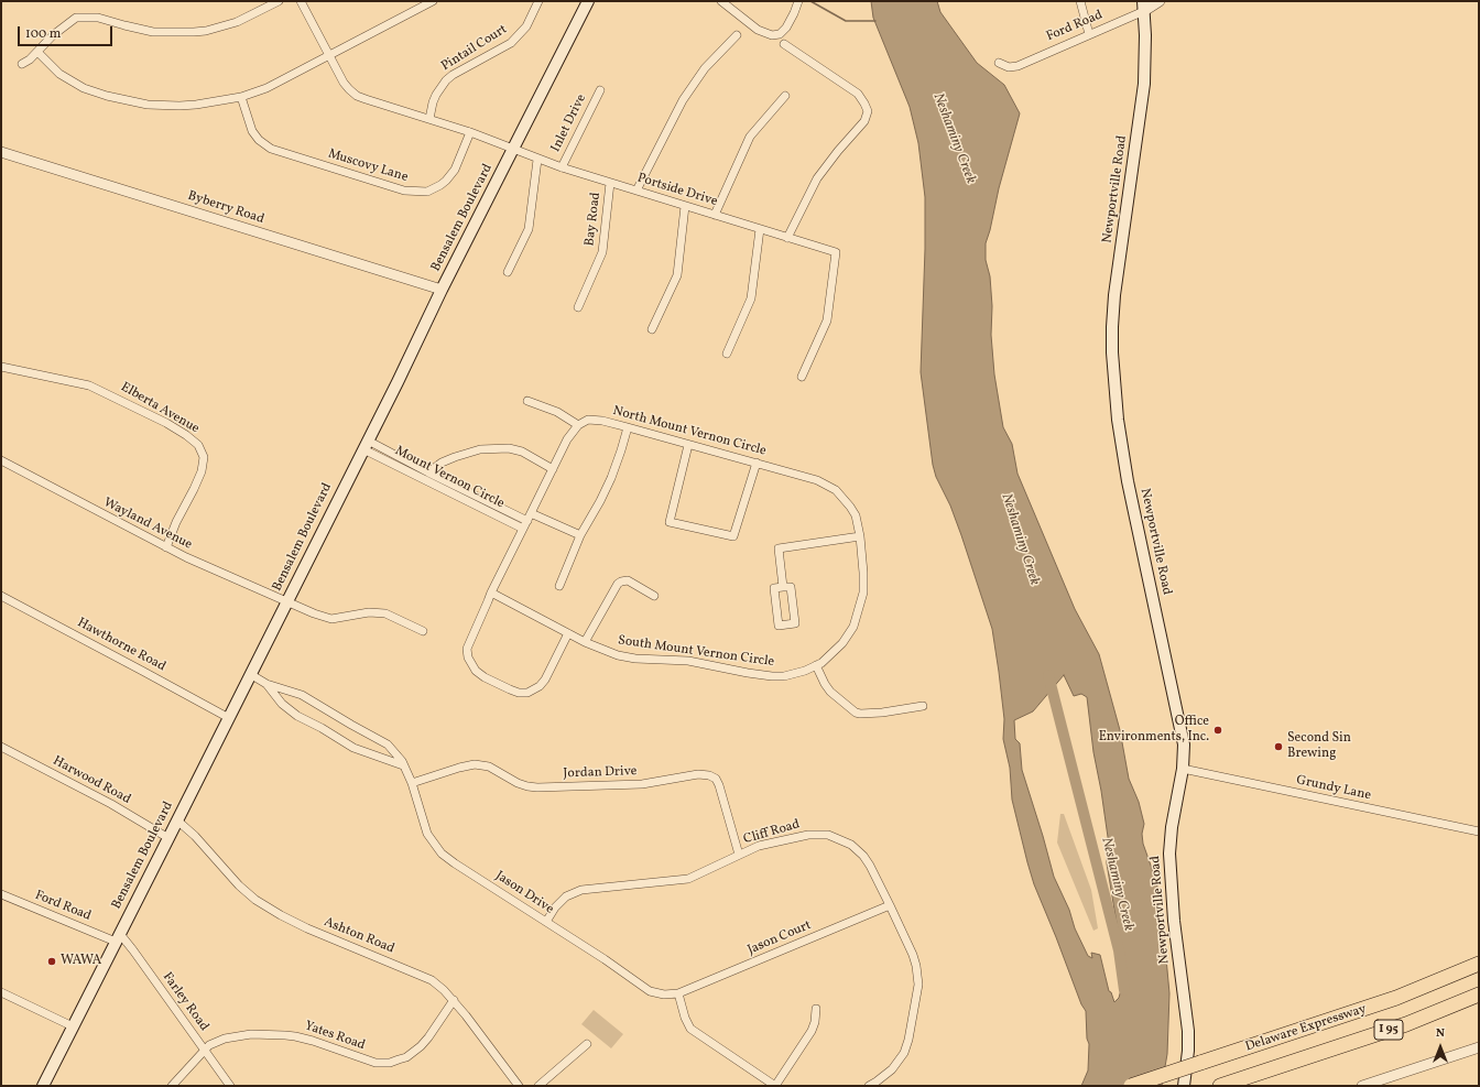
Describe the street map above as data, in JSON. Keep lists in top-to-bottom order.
{
  "streets": {
    "highway": ["Delaware Expressway", "I 95"],
    "main road": ["Newportville Road", "Bensalem Boulevard"],
    "street": [
      "Ford Road",
      "Pintail Court",
      "Inlet Drive",
      "Muscovy Lane",
      "Portside Drive",
      "Byberry Road",
      "Bay Road",
      "Elberta Avenue",
      "North Mount Vernon Circle",
      "Mount Vernon Circle",
      "Wayland Avenue",
      "Hawthorne Road",
      "South Mount Vernon Circle",
      "Jordan Drive",
      "Harwood Road",
      "Grundy Lane",
      "Cliff Road",
      "Jason Drive",
      "Ashton Road",
      "Jason Court",
      "Farley Road",
      "Yates Road"
    ]
  },
  "crossings": [
    ["Ford Road", "Newportville Road"],
    ["Ford Road", "Bensalem Boulevard"],
    ["Ford Road", "Farley Road"],
    ["Inlet Drive", "Portside Drive"],
    ["Newportville Road", "Grundy Lane"],
    ["Portside Drive", "Bensalem Boulevard"],
    ["Portside Drive", "Bay Road"],
    ["Byberry Road", "Bensalem Boulevard"],
    ["Bensalem Boulevard", "Mount Vernon Circle"],
    ["Bensalem Boulevard", "Wayland Avenue"],
    ["Bensalem Boulevard", "Hawthorne Road"],
    ["Bensalem Boulevard", "Harwood Road"],
    ["Bensalem Boulevard", "Jason Drive"],
    ["Bensalem Boulevard", "Ashton Road"],
    ["Bensalem Boulevard", "Farley Road"],
    ["Elberta Avenue", "Wayland Avenue"],
    ["North Mount Vernon Circle", "South Mount Vernon Circle"],
    ["Jordan Drive", "Cliff Road"],
    ["Jordan Drive", "Jason Drive"],
    ["Cliff Road", "Jason Drive"],
    ["Cliff Road", "Jason Court"],
    ["Jason Drive", "Jason Court"],
    ["Ashton Road", "Yates Road"],
    ["Farley Road", "Yates Road"]
  ],
  "water": ["Neshaminy Creek"],
  "places": ["Office Environments, Inc.", "Second Sin Brewing", "WAWA"],
  "scale_bar": "100 m",
  "north": "top"
}
